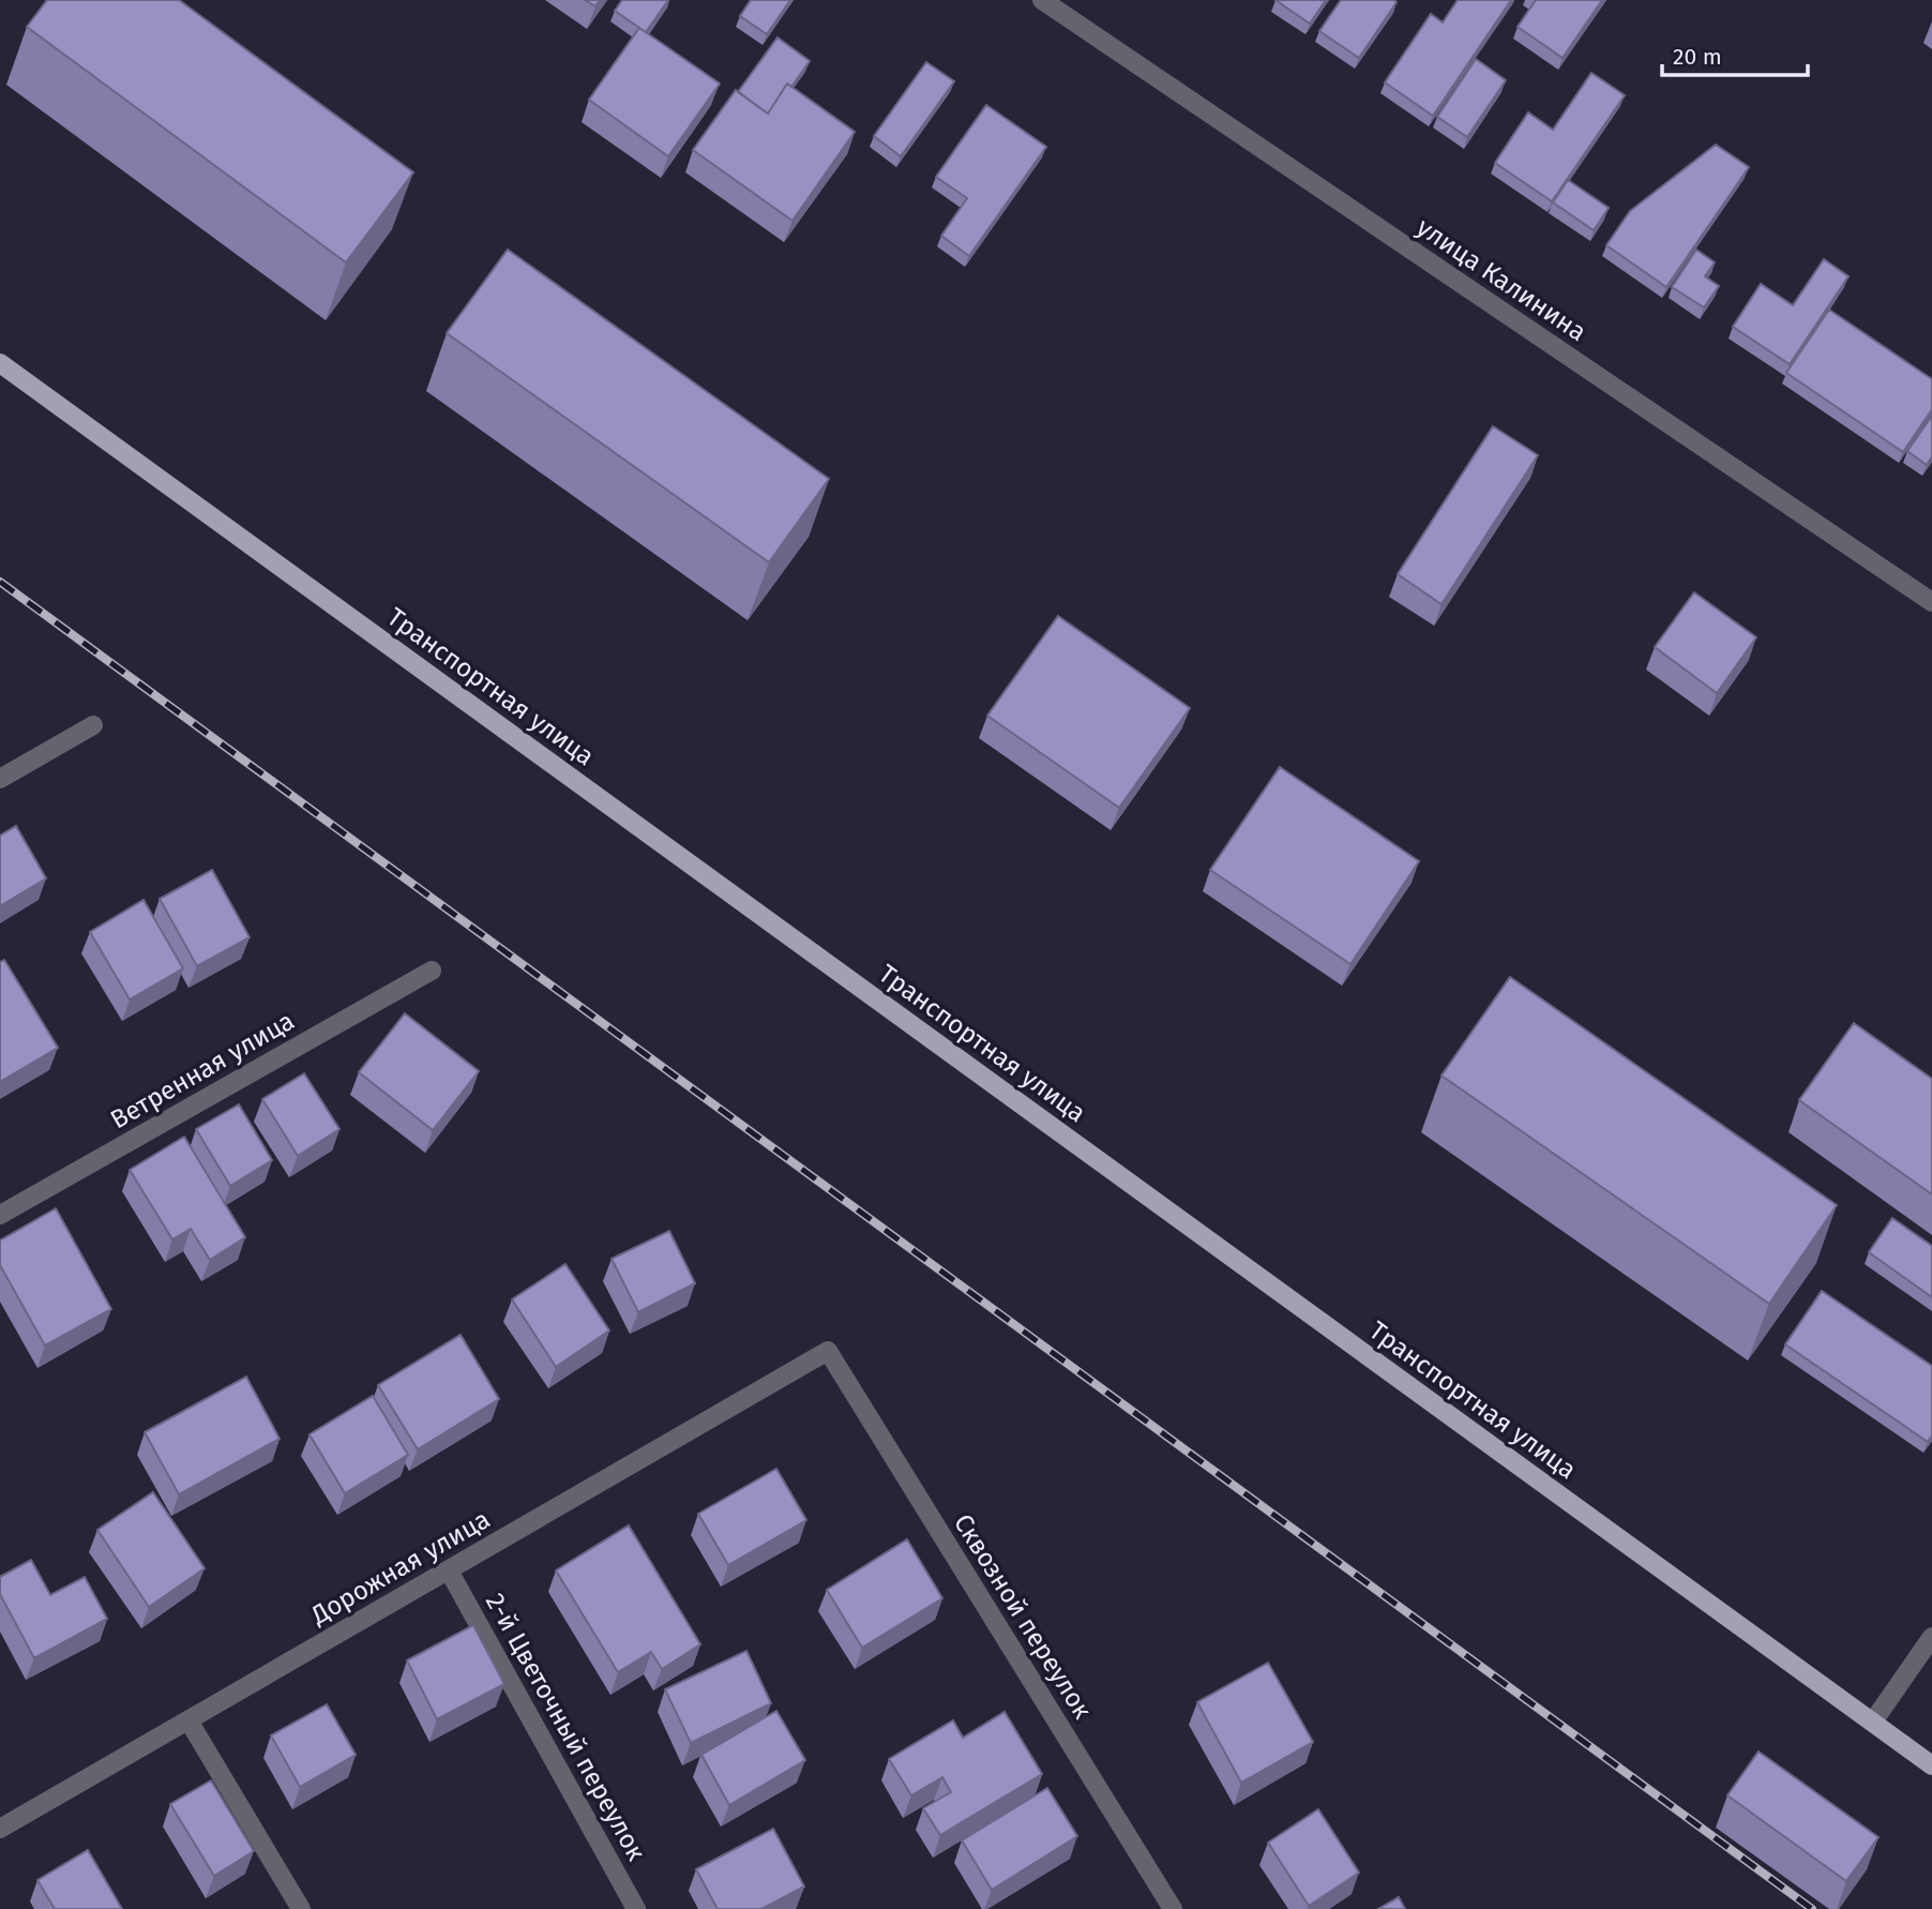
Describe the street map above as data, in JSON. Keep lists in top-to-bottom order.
{
  "streets": {
    "main road": ["Транспортная улица"],
    "street": [
      "улица Калинина",
      "Ветренная улица",
      "Дорожная улица",
      "Сквозной переулок",
      "2-й Цветочный переулок"
    ]
  },
  "crossings": [
    ["Дорожная улица", "Сквозной переулок"],
    ["Дорожная улица", "2-й Цветочный переулок"]
  ],
  "scale_bar": "20 m"
}
